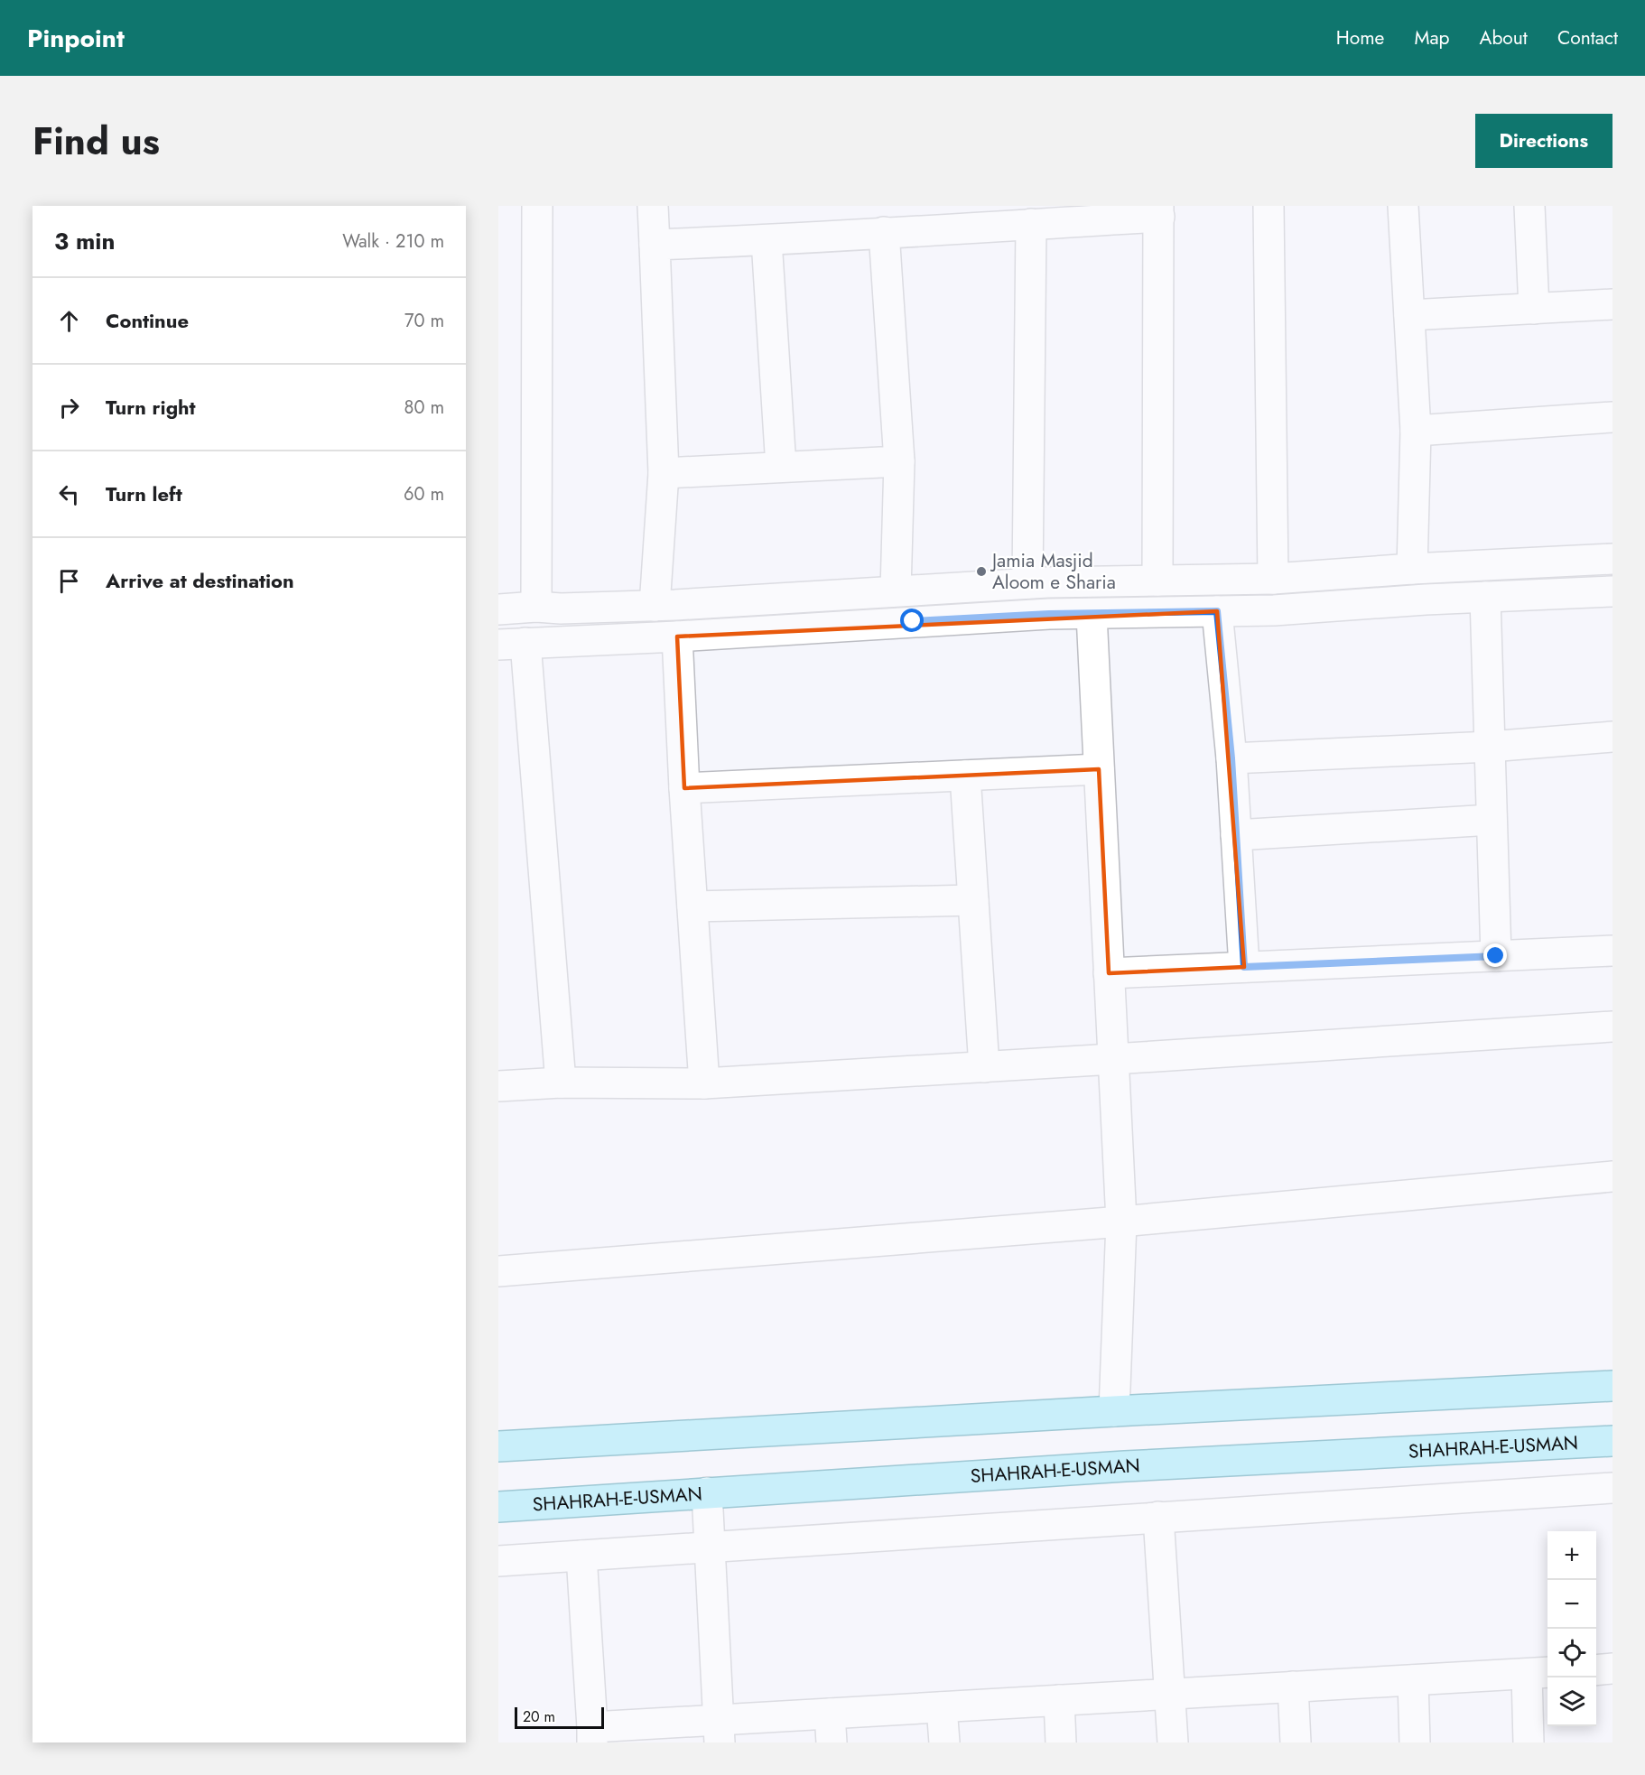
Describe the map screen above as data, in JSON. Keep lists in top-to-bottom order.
{
  "streets": {
    "main road": ["SHAHRAH-E-USMAN"]
  },
  "places": ["Jamia Masjid Aloom e Sharia"],
  "scale_bar": "20 m",
  "page": {
    "header": "Pinpoint",
    "nav": [
      "Home",
      "Map",
      "About",
      "Contact"
    ],
    "title": "Find us",
    "buttons": "Directions",
    "heading": ["3 min", "Walk · 210 m"],
    "list": [
      ["Continue", "70 m"],
      ["Turn right", "80 m"],
      ["Turn left", "60 m"],
      "Arrive at destination"
    ],
    "map_buttons": ["+", "−"],
    "scale": "20 m"
  }
}
